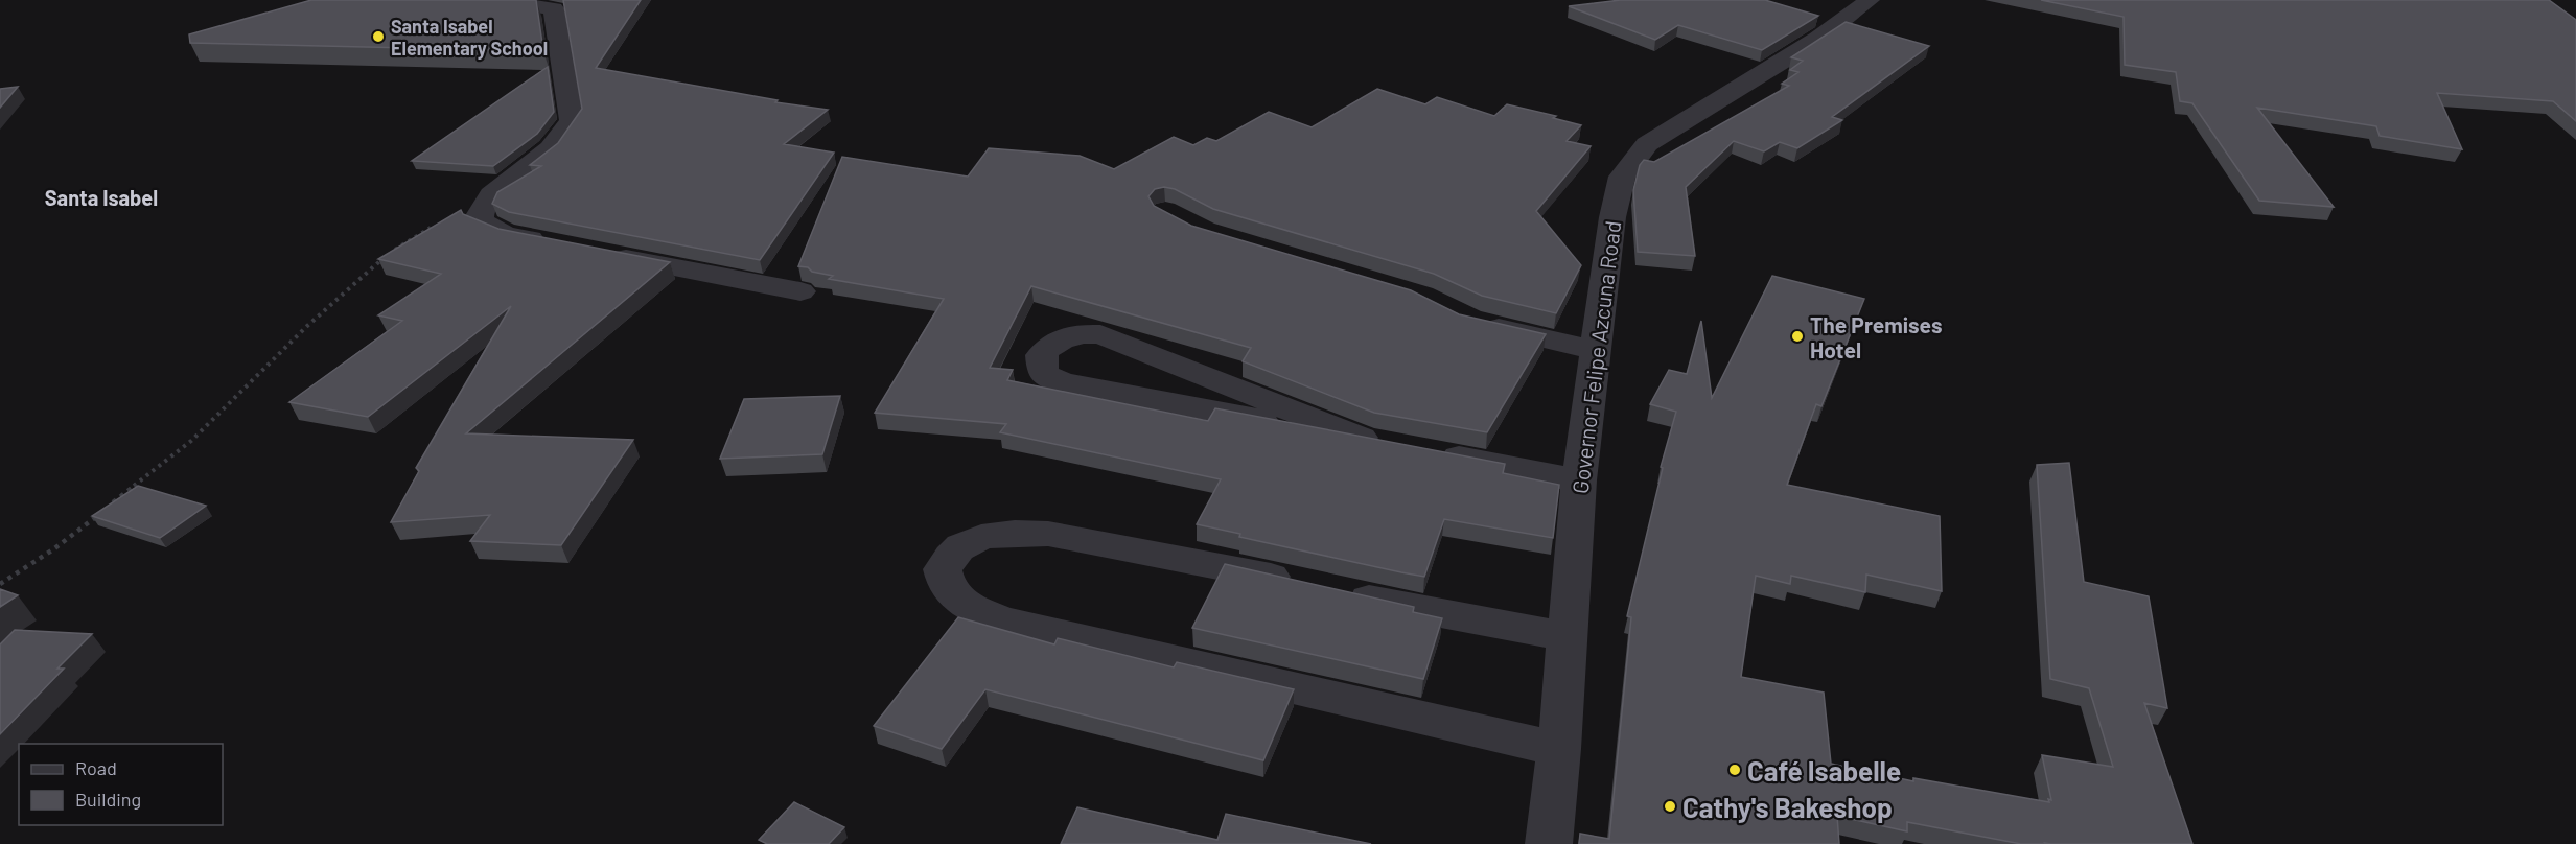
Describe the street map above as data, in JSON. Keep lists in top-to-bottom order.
{
  "streets": {
    "street": ["Governor Felipe Azcuna Road"]
  },
  "districts": ["Santa Isabel"],
  "places": [
    "Santa Isabel Elementary School",
    "The Premises Hotel",
    "Café Isabelle",
    "Cathy's Bakeshop"
  ],
  "legend": ["Road", "Building"]
}
